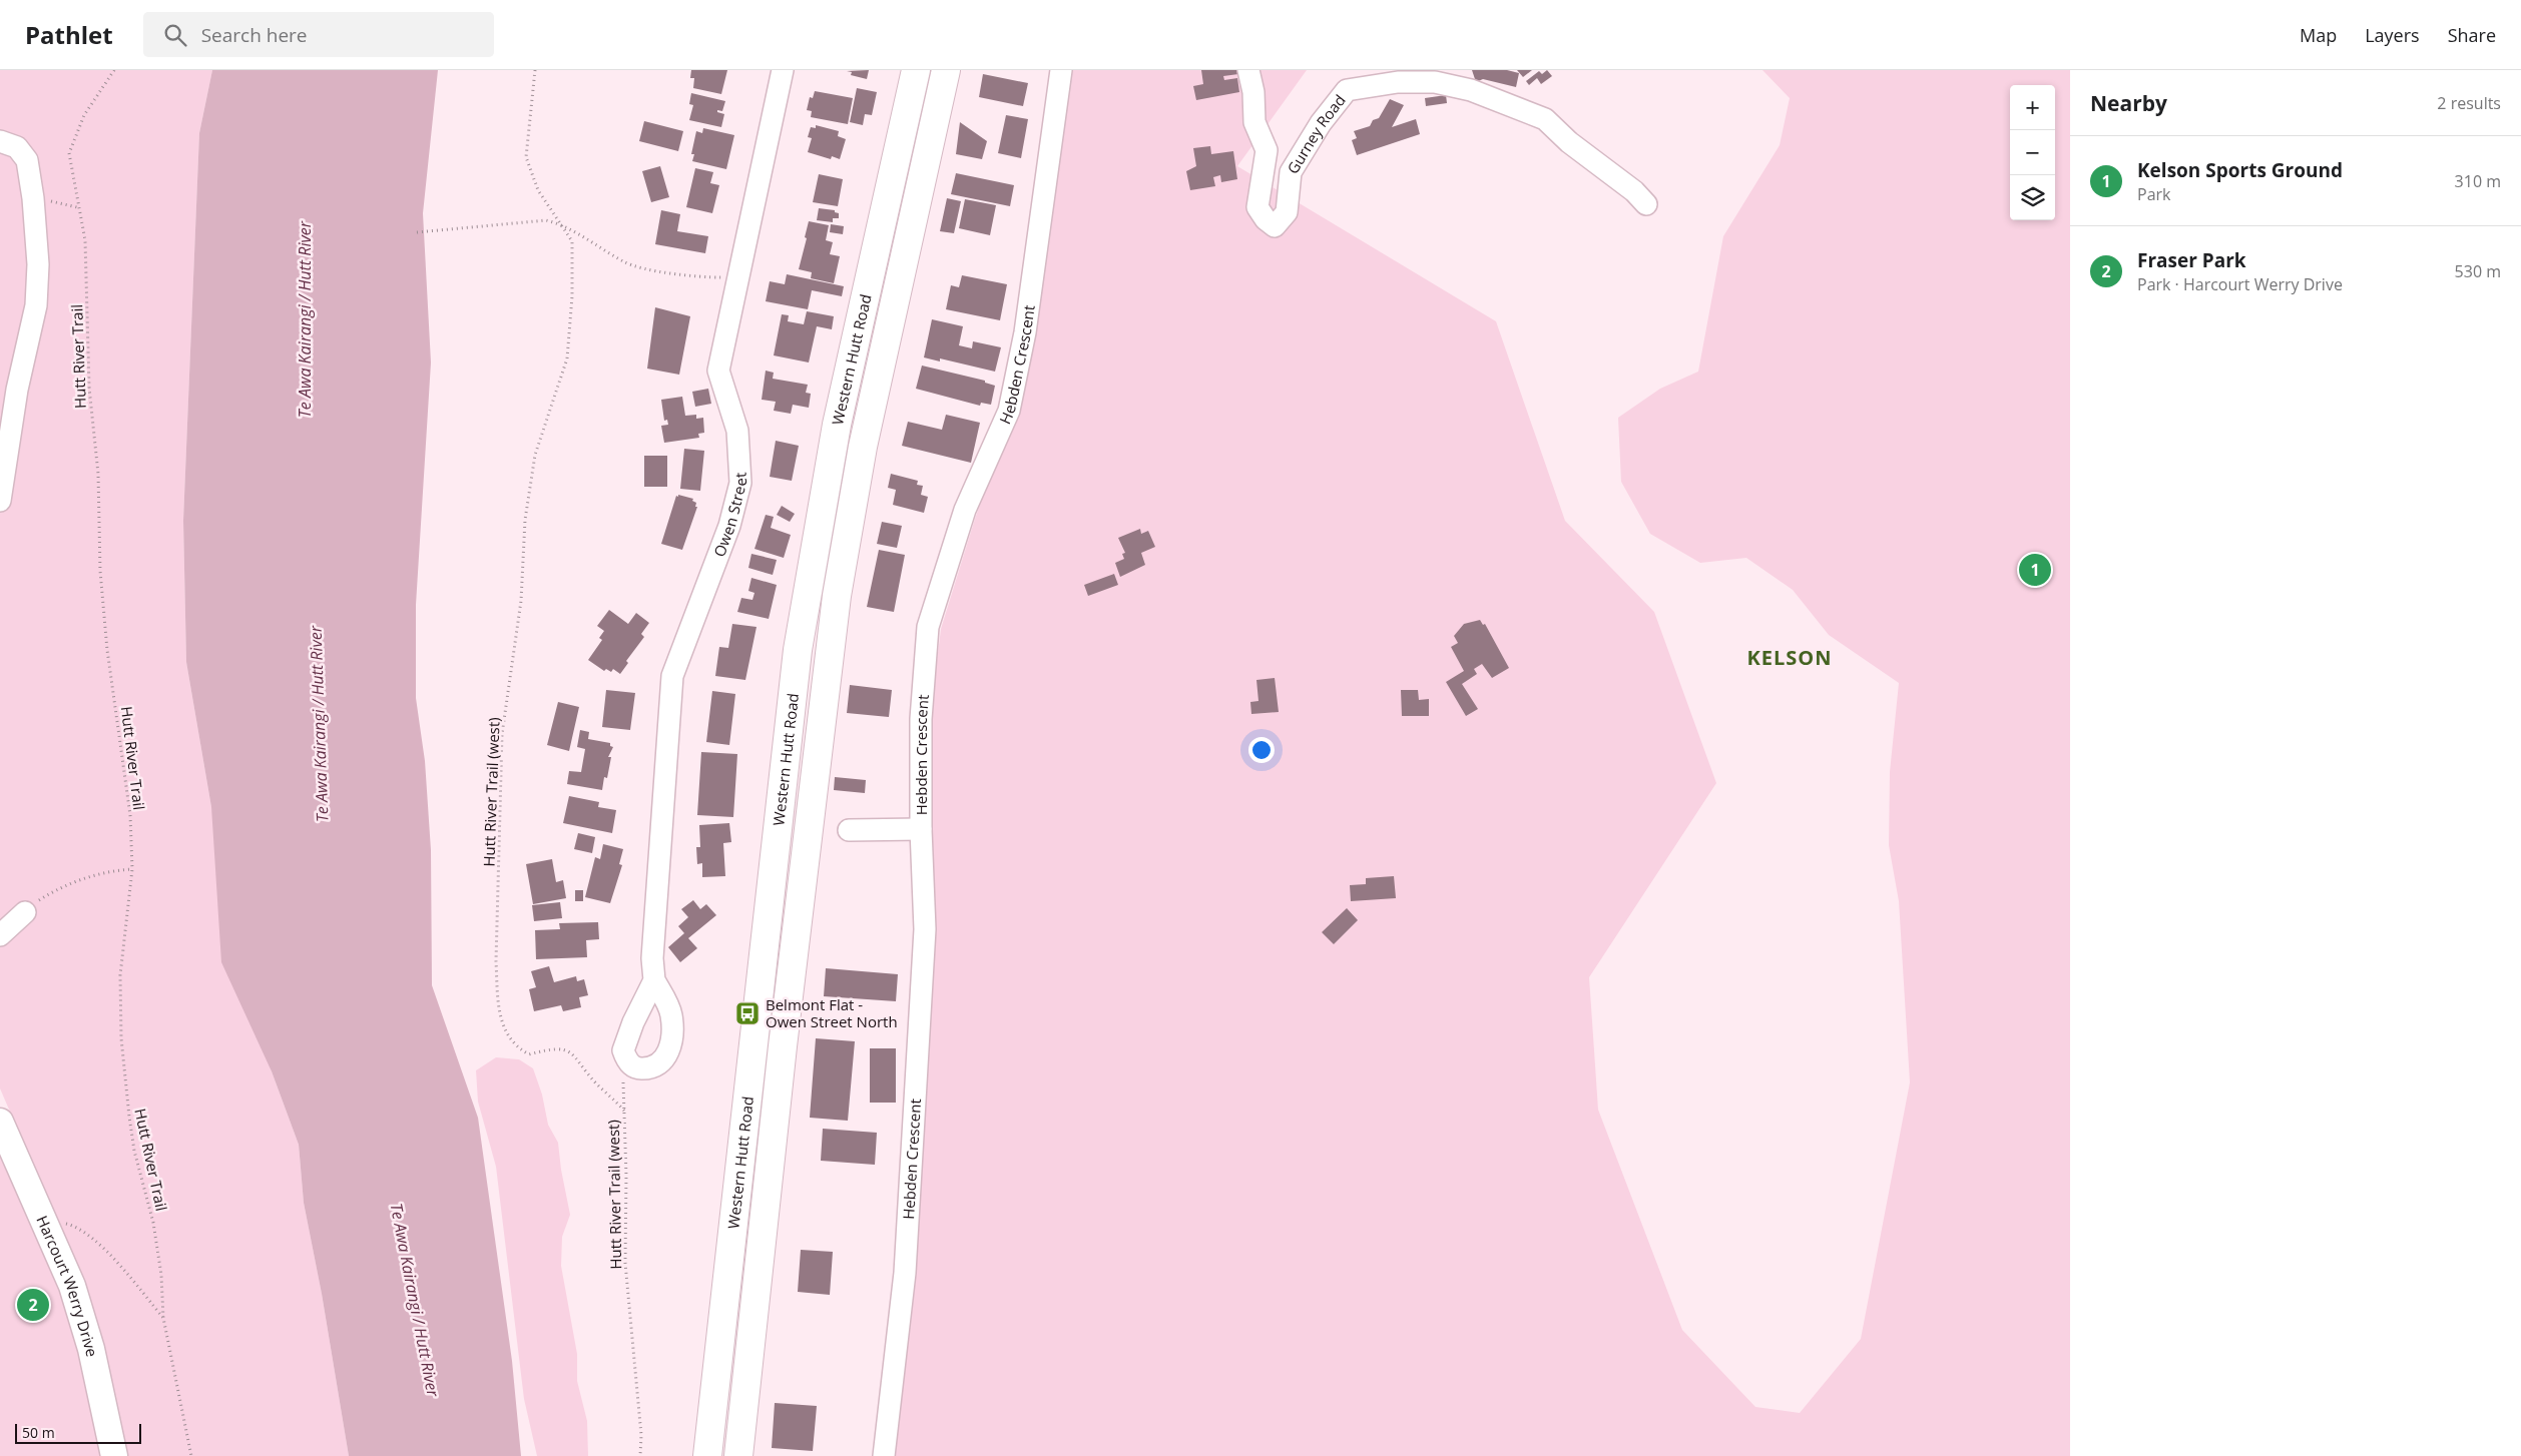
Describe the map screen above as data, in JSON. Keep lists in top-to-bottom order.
{
  "streets": {
    "highway": ["Western Hutt Road"],
    "main road": ["Harcourt Werry Drive"],
    "street": ["Gurney Road", "Hebden Crescent", "Owen Street"],
    "path": ["Hutt River Trail", "Hutt River Trail (west)"]
  },
  "districts": ["KELSON"],
  "water": ["Te Awa Kairangi / Hutt River"],
  "places": {
    "bus stop": ["Belmont Flat - Owen Street North"]
  },
  "scale_bar": "50 m",
  "page": {
    "header": "Pathlet",
    "search": "Search here",
    "nav": ["Map", "Layers", "Share"],
    "heading": ["Nearby", "2 results"],
    "map_buttons": ["+", "−"],
    "list": [
      {
        "mark": "1",
        "name": "Kelson Sports Ground",
        "note": "Park",
        "value": "310 m"
      },
      {
        "mark": "2",
        "name": "Fraser Park",
        "note": "Park · Harcourt Werry Drive",
        "value": "530 m"
      }
    ],
    "pins": ["1", "2"],
    "scale": "50 m"
  }
}
